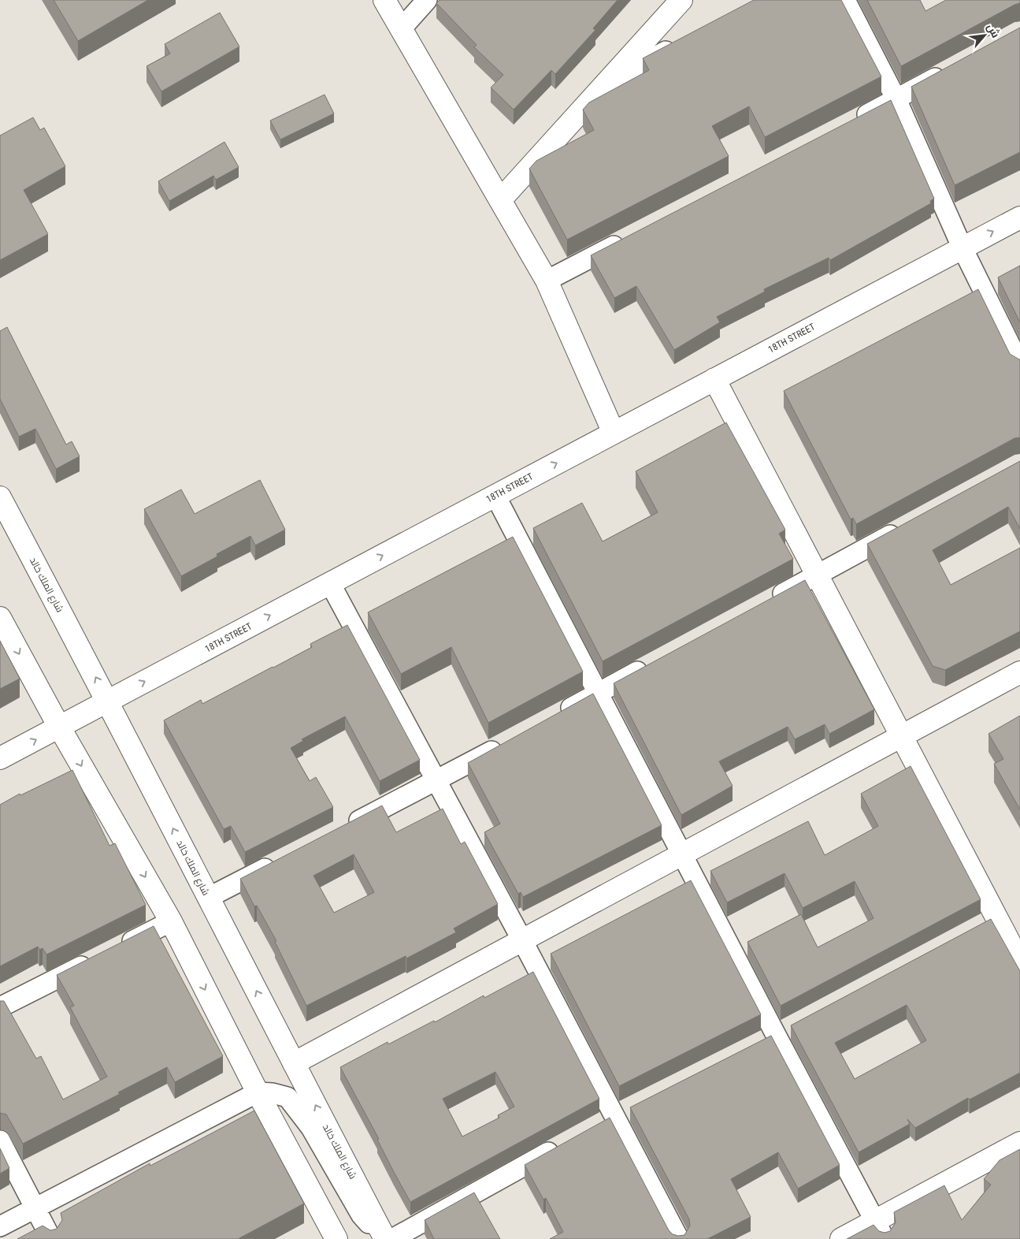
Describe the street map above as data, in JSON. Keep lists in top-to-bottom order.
{
  "streets": {
    "street": ["18TH STREET", "شارع الملك خالد"]
  },
  "crossings": [
    ["18TH STREET", "شارع الملك خالد"]
  ],
  "one_way": ["18TH STREET"],
  "north": "top right"
}
